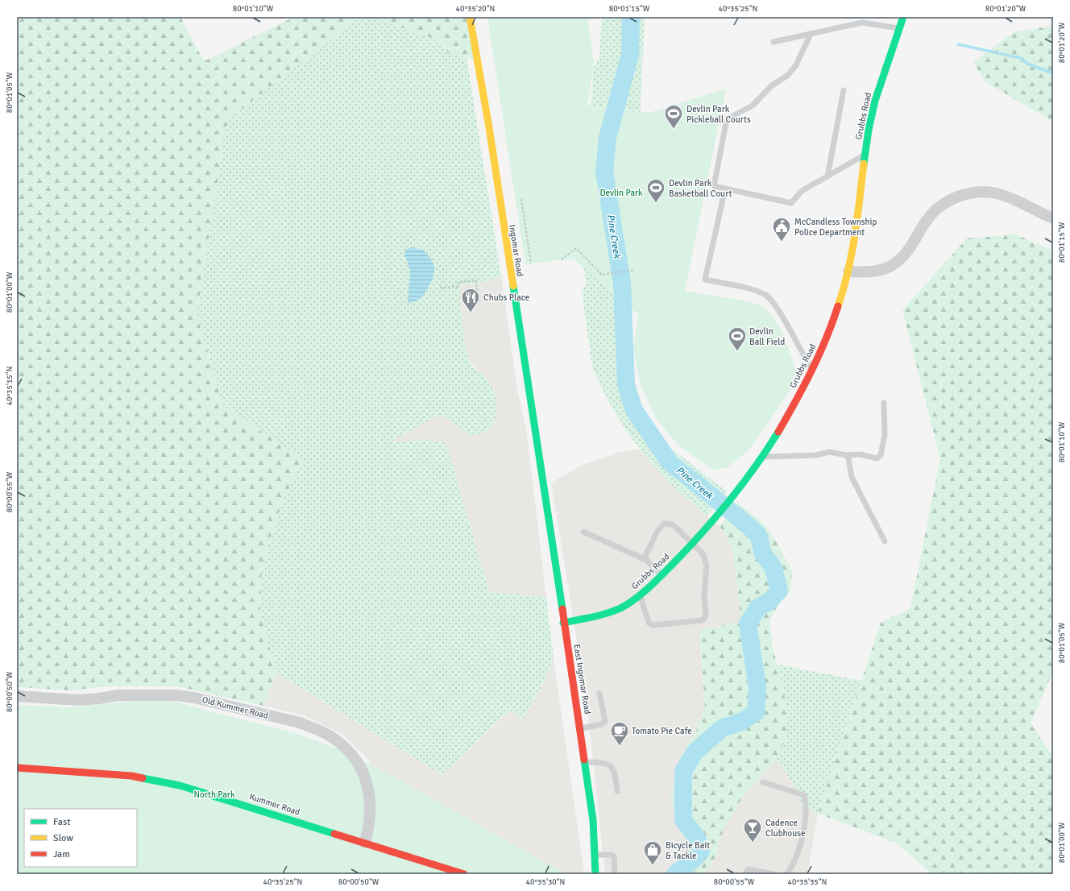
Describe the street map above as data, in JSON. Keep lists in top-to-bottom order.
{
  "streets": {
    "street": [
      "Grubbs Road",
      "Ingomar Road",
      "East Ingomar Road",
      "Old Kummer Road",
      "Kummer Road"
    ]
  },
  "crossings": [
    ["Grubbs Road", "East Ingomar Road"],
    ["Ingomar Road", "East Ingomar Road"],
    ["Old Kummer Road", "Kummer Road"]
  ],
  "water": ["Pine Creek"],
  "parks": ["Devlin Park", "North Park"],
  "places": {
    "sports": ["Devlin Park Pickleball Courts", "Devlin Park Basketball Court", "Devlin Ball Field"],
    "public building": ["McCandless Township Police Department"],
    "restaurant": ["Chubs Place"],
    "cafe": ["Tomato Pie Cafe"],
    "bar": ["Cadence Clubhouse"],
    "shop": ["Bicycle Bait & Tackle"]
  },
  "legend": ["Fast", "Slow", "Jam"],
  "coordinates": [
    "80°01'10\"W",
    "40°35'20\"N",
    "80°01'15\"W",
    "40°35'25\"N",
    "80°01'20\"W",
    "80°01'05\"W",
    "80°01'00\"W",
    "40°35'15\"N",
    "80°00'55\"W",
    "80°00'50\"W",
    "40°35'30\"N",
    "40°35'35\"N"
  ]
}
